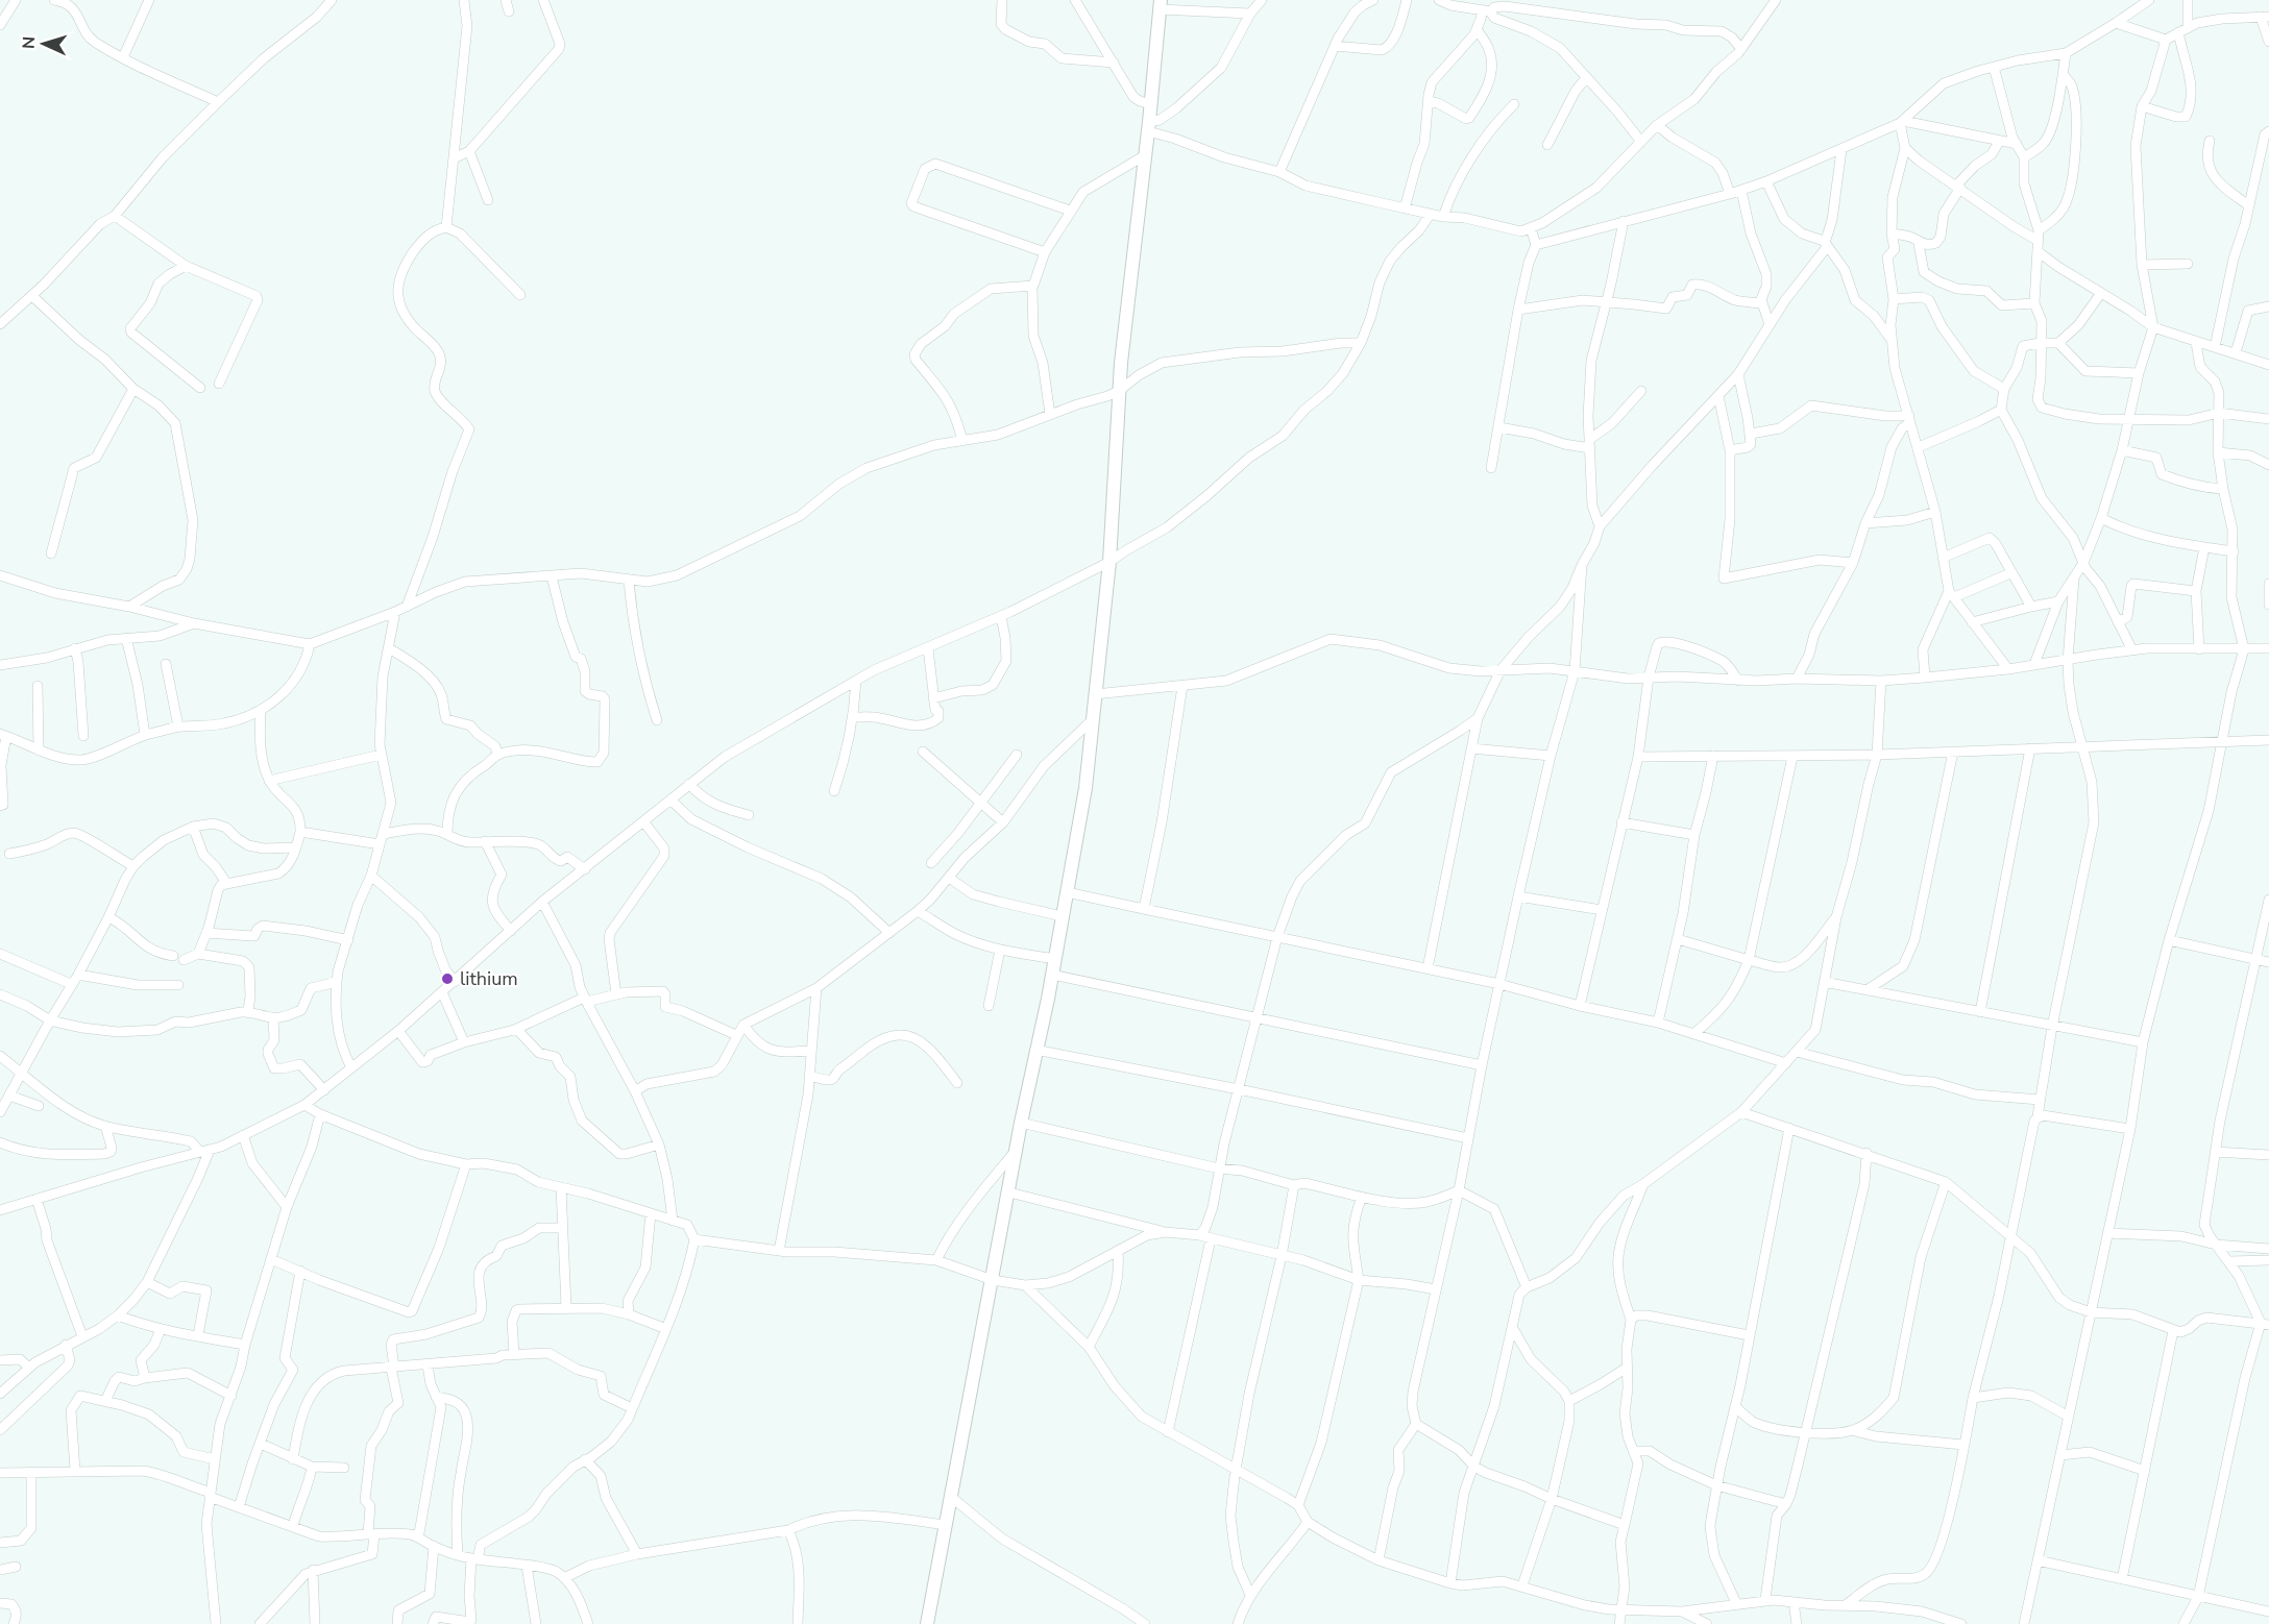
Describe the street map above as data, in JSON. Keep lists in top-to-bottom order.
{
  "places": ["lithium"],
  "north": "left"
}
